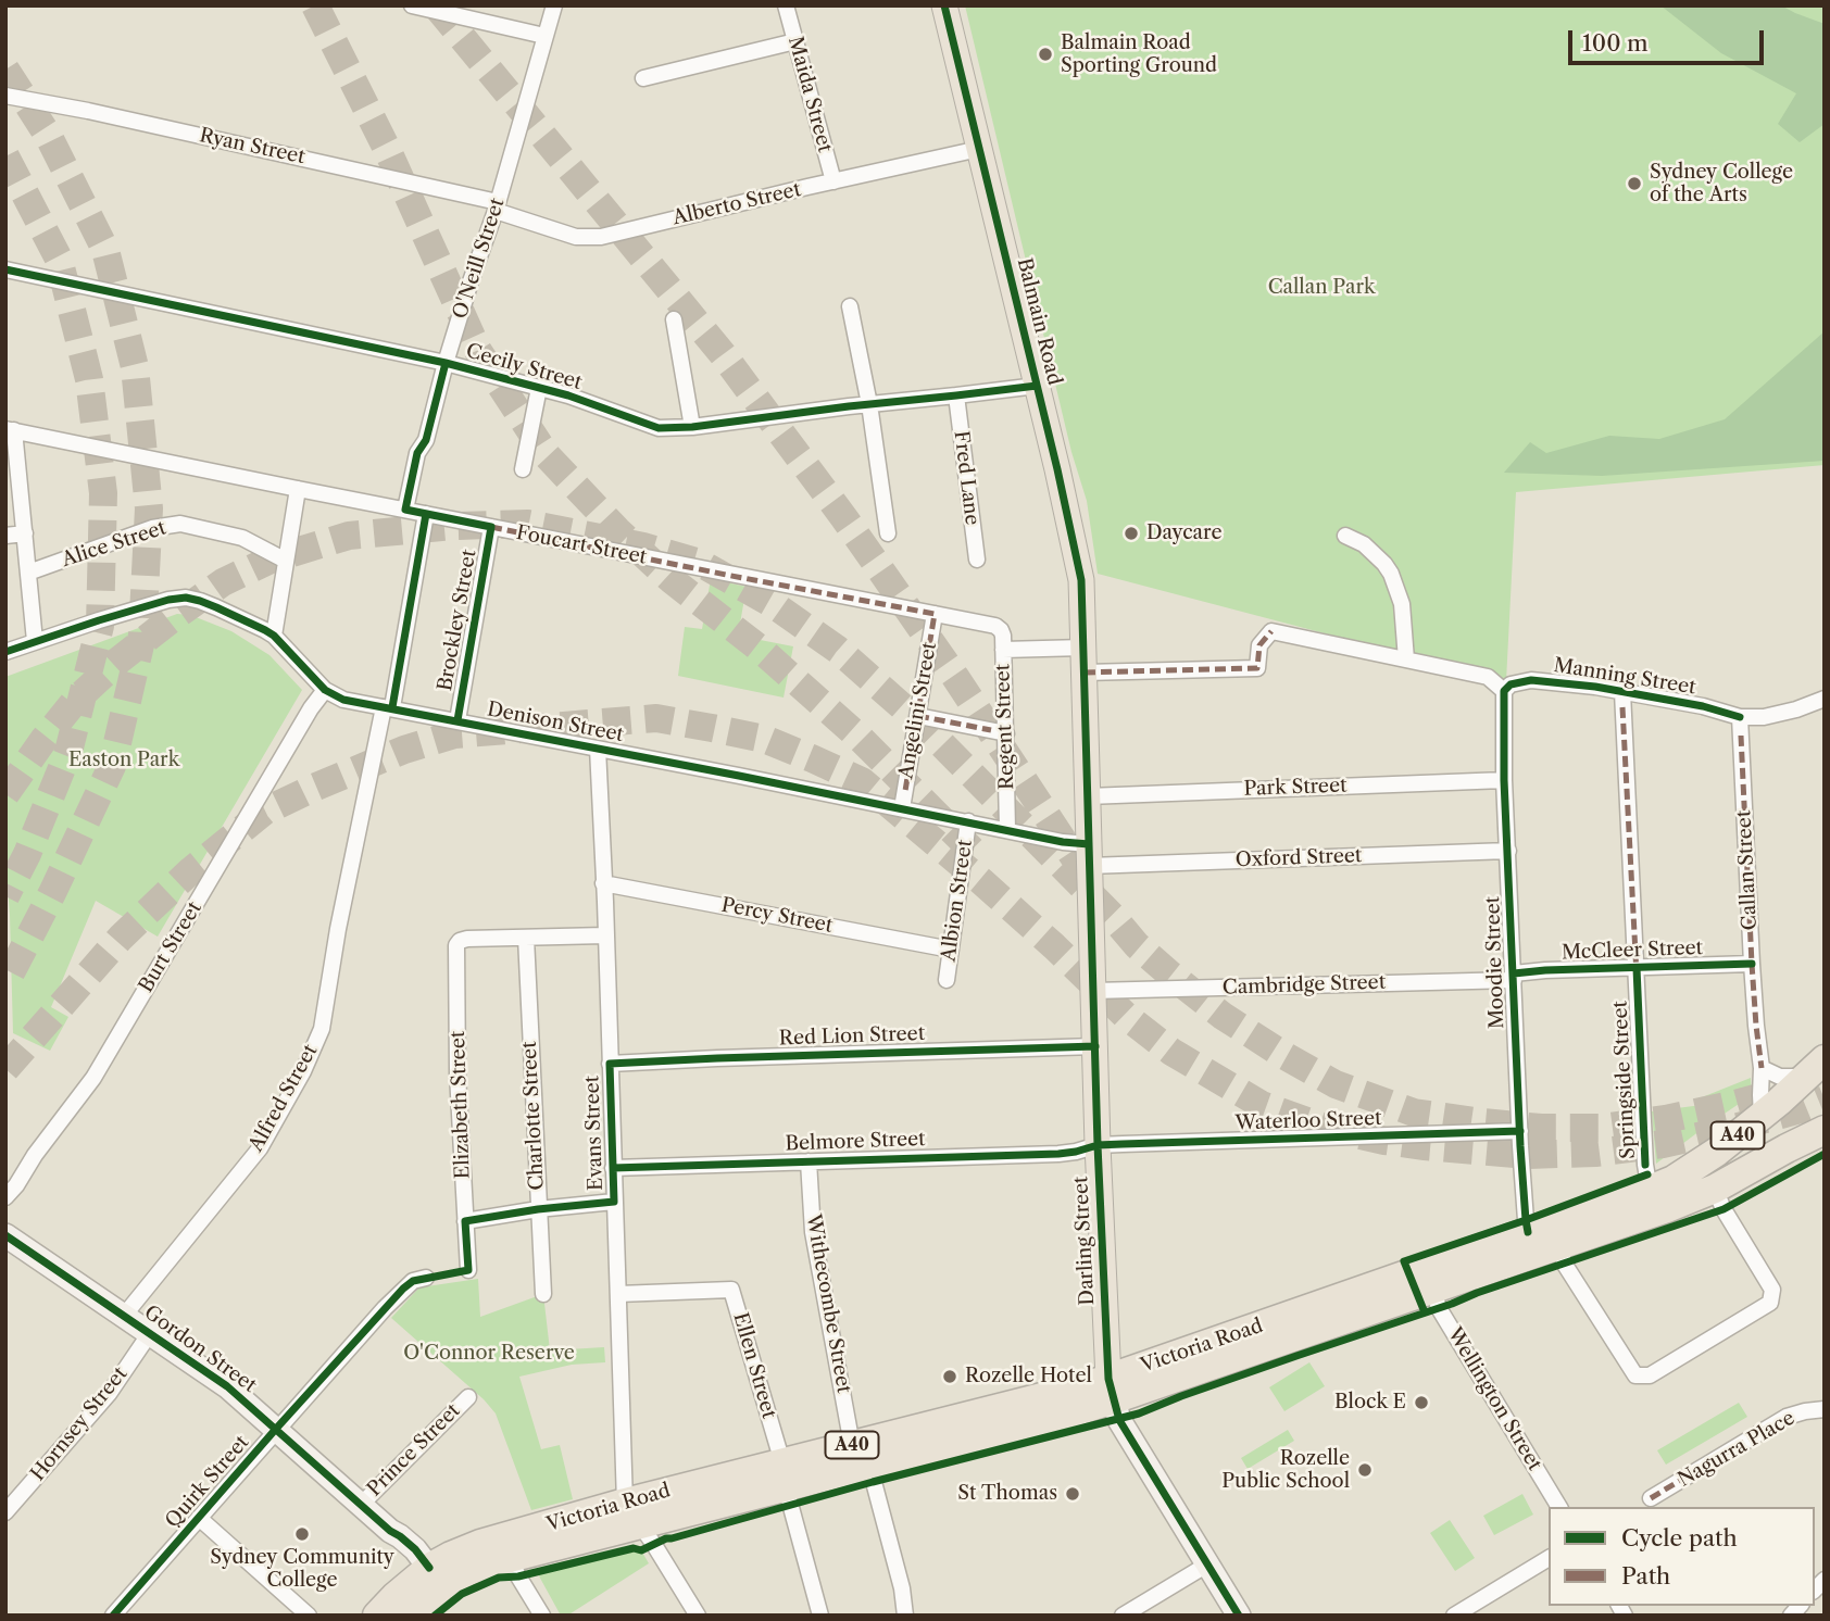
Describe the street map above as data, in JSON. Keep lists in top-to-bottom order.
{
  "streets": {
    "highway": ["A40", "Victoria Road"],
    "main road": ["Balmain Road", "Darling Street", "Gordon Street"],
    "street": [
      "Maida Street",
      "Ryan Street",
      "Alberto Street",
      "O'Neill Street",
      "Cecily Street",
      "Fred Lane",
      "Alice Street",
      "Foucart Street",
      "Brockley Street",
      "Manning Street",
      "Angelini Street",
      "Denison Street",
      "Regent Street",
      "Park Street",
      "Oxford Street",
      "Callan Street",
      "Albion Street",
      "Percy Street",
      "Burt Street",
      "McCleer Street",
      "Moodie Street",
      "Cambridge Street",
      "Red Lion Street",
      "Springside Street",
      "Alfred Street",
      "Elizabeth Street",
      "Charlotte Street",
      "Waterloo Street",
      "Evans Street",
      "Belmore Street",
      "Withecombe Street",
      "Ellen Street",
      "Wellington Street",
      "Hornsey Street",
      "Nagurra Place",
      "Prince Street",
      "Quirk Street"
    ]
  },
  "crossings": [
    ["Maida Street", "Alberto Street"],
    ["Ryan Street", "Alberto Street"],
    ["Ryan Street", "O'Neill Street"],
    ["Alberto Street", "O'Neill Street"],
    ["Alberto Street", "Balmain Road"],
    ["O'Neill Street", "Cecily Street"],
    ["O'Neill Street", "Foucart Street"],
    ["Balmain Road", "Cecily Street"],
    ["Balmain Road", "Darling Street"],
    ["Cecily Street", "Fred Lane"],
    ["Foucart Street", "Brockley Street"],
    ["Foucart Street", "Angelini Street"],
    ["Foucart Street", "Regent Street"],
    ["Foucart Street", "Alfred Street"],
    ["Brockley Street", "Denison Street"],
    ["Manning Street", "Callan Street"],
    ["Manning Street", "Moodie Street"],
    ["Manning Street", "Springside Street"],
    ["Angelini Street", "Denison Street"],
    ["Denison Street", "Regent Street"],
    ["Denison Street", "Oxford Street"],
    ["Denison Street", "Albion Street"],
    ["Denison Street", "Burt Street"],
    ["Denison Street", "Alfred Street"],
    ["Denison Street", "Evans Street"],
    ["Denison Street", "Darling Street"],
    ["Park Street", "Moodie Street"],
    ["Park Street", "Darling Street"],
    ["Oxford Street", "Moodie Street"],
    ["Oxford Street", "Darling Street"],
    ["Callan Street", "McCleer Street"],
    ["Callan Street", "Victoria Road"],
    ["Albion Street", "Percy Street"],
    ["Percy Street", "Evans Street"],
    ["McCleer Street", "Moodie Street"],
    ["McCleer Street", "Cambridge Street"],
    ["McCleer Street", "Springside Street"],
    ["Moodie Street", "Cambridge Street"],
    ["Moodie Street", "Waterloo Street"],
    ["Moodie Street", "Victoria Road"],
    ["Cambridge Street", "Darling Street"],
    ["Red Lion Street", "Evans Street"],
    ["Red Lion Street", "Darling Street"],
    ["Springside Street", "Victoria Road"],
    ["Alfred Street", "Gordon Street"],
    ["Elizabeth Street", "Charlotte Street"],
    ["Waterloo Street", "Belmore Street"],
    ["Waterloo Street", "Darling Street"],
    ["Evans Street", "Belmore Street"],
    ["Evans Street", "Victoria Road"],
    ["Evans Street", "Ellen Street"],
    ["Belmore Street", "Darling Street"],
    ["Belmore Street", "Withecombe Street"],
    ["Darling Street", "Victoria Road"],
    ["Withecombe Street", "Victoria Road"],
    ["Victoria Road", "Gordon Street"],
    ["Victoria Road", "Ellen Street"],
    ["Victoria Road", "Wellington Street"],
    ["Gordon Street", "Hornsey Street"],
    ["Gordon Street", "Prince Street"],
    ["Gordon Street", "Quirk Street"]
  ],
  "parks": ["Callan Park", "Easton Park", "O'Connor Reserve"],
  "places": [
    "Balmain Road Sporting Ground",
    "Sydney College of the Arts",
    "Daycare",
    "Rozelle Hotel",
    "Block E",
    "Rozelle Public School",
    "St Thomas",
    "Sydney Community College"
  ],
  "legend": ["Cycle path", "Path"],
  "scale_bar": "100 m"
}
